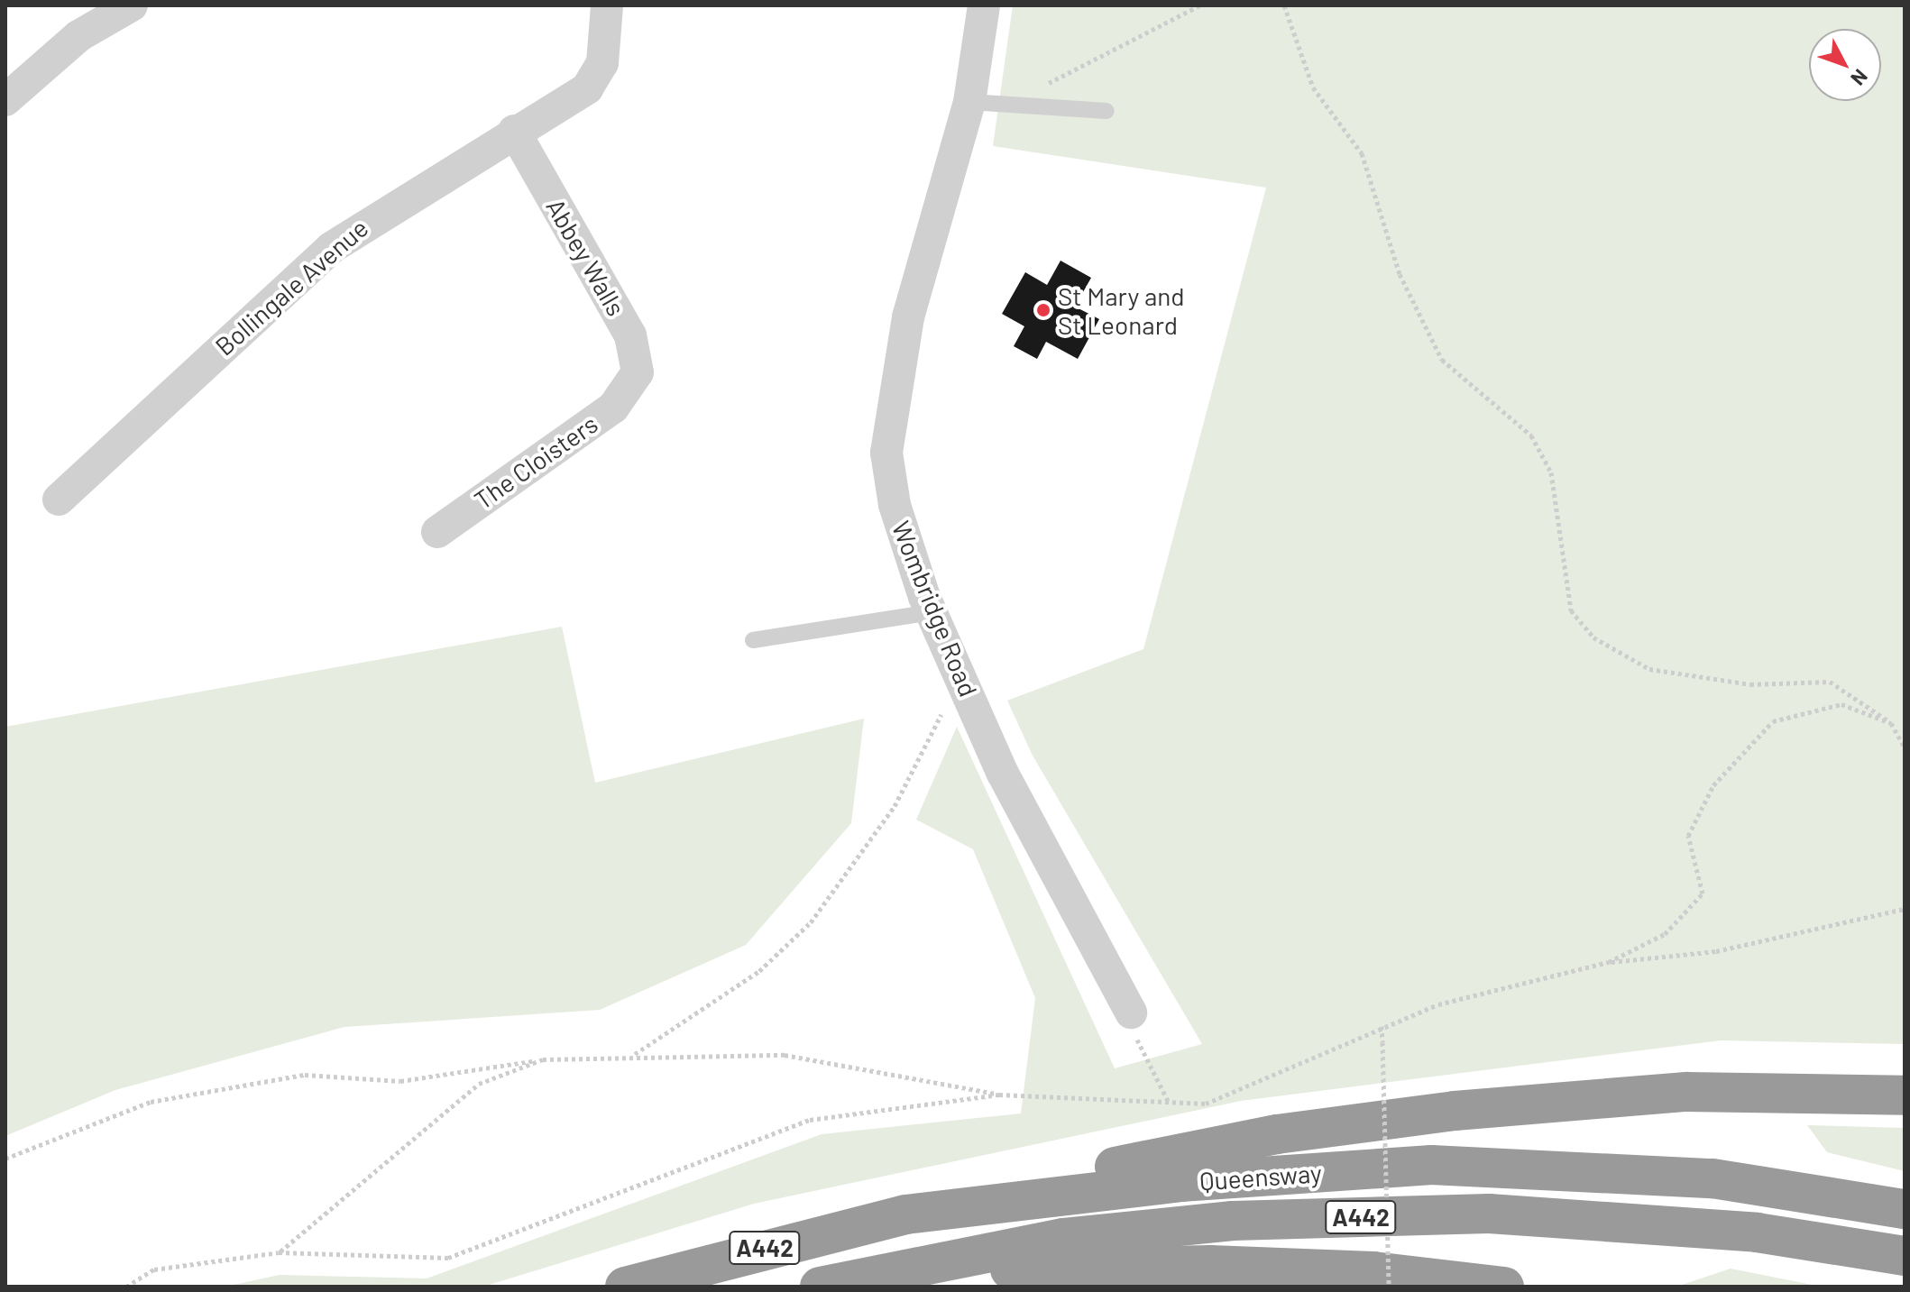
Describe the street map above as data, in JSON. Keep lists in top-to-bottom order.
{
  "streets": {
    "highway": ["Queensway", "A442"],
    "street": [
      "Abbey Walls",
      "Bollingale Avenue",
      "The Cloisters",
      "Wombridge Road"
    ]
  },
  "crossings": [
    ["Abbey Walls", "Bollingale Avenue"],
    ["Abbey Walls", "The Cloisters"],
    ["Queensway", "A442"]
  ],
  "places": ["St Mary and St Leonard"],
  "north": "bottom right"
}
